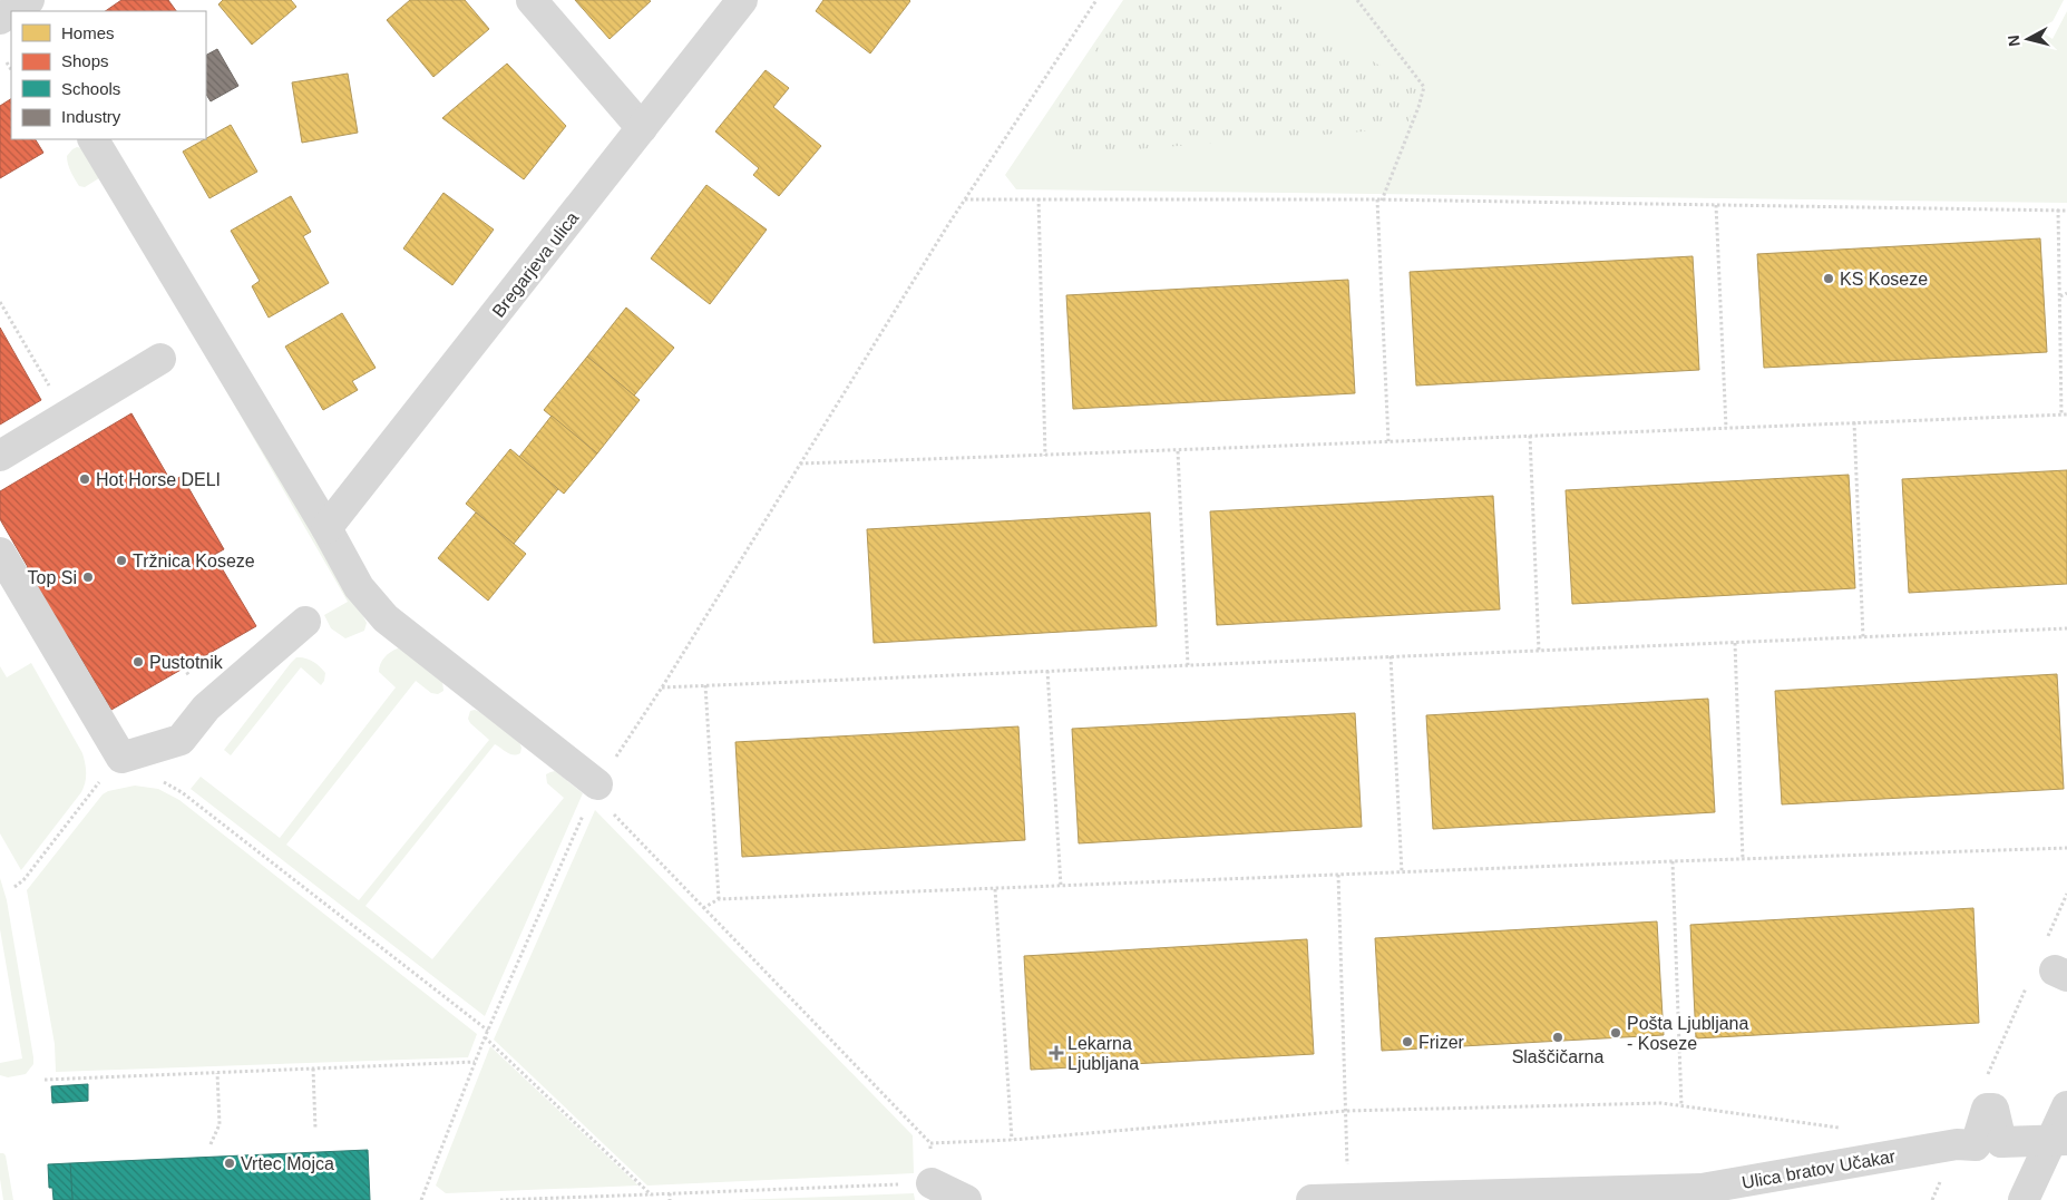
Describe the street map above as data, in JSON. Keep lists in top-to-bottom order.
{
  "streets": {
    "street": ["Bregarjeva ulica", "Ulica bratov Učakar"]
  },
  "places": {
    "other": [
      "KS Koseze",
      "Hot Horse DELI",
      "Tržnica Koseze",
      "Top Si",
      "Pustotnik",
      "Pošta Ljubljana - Koseze",
      "Slaščičarna",
      "Frizer",
      "Vrtec Mojca"
    ],
    "health": ["Lekarna Ljubljana"]
  },
  "legend": [
    "Homes",
    "Shops",
    "Schools",
    "Industry"
  ],
  "north": "left"
}
